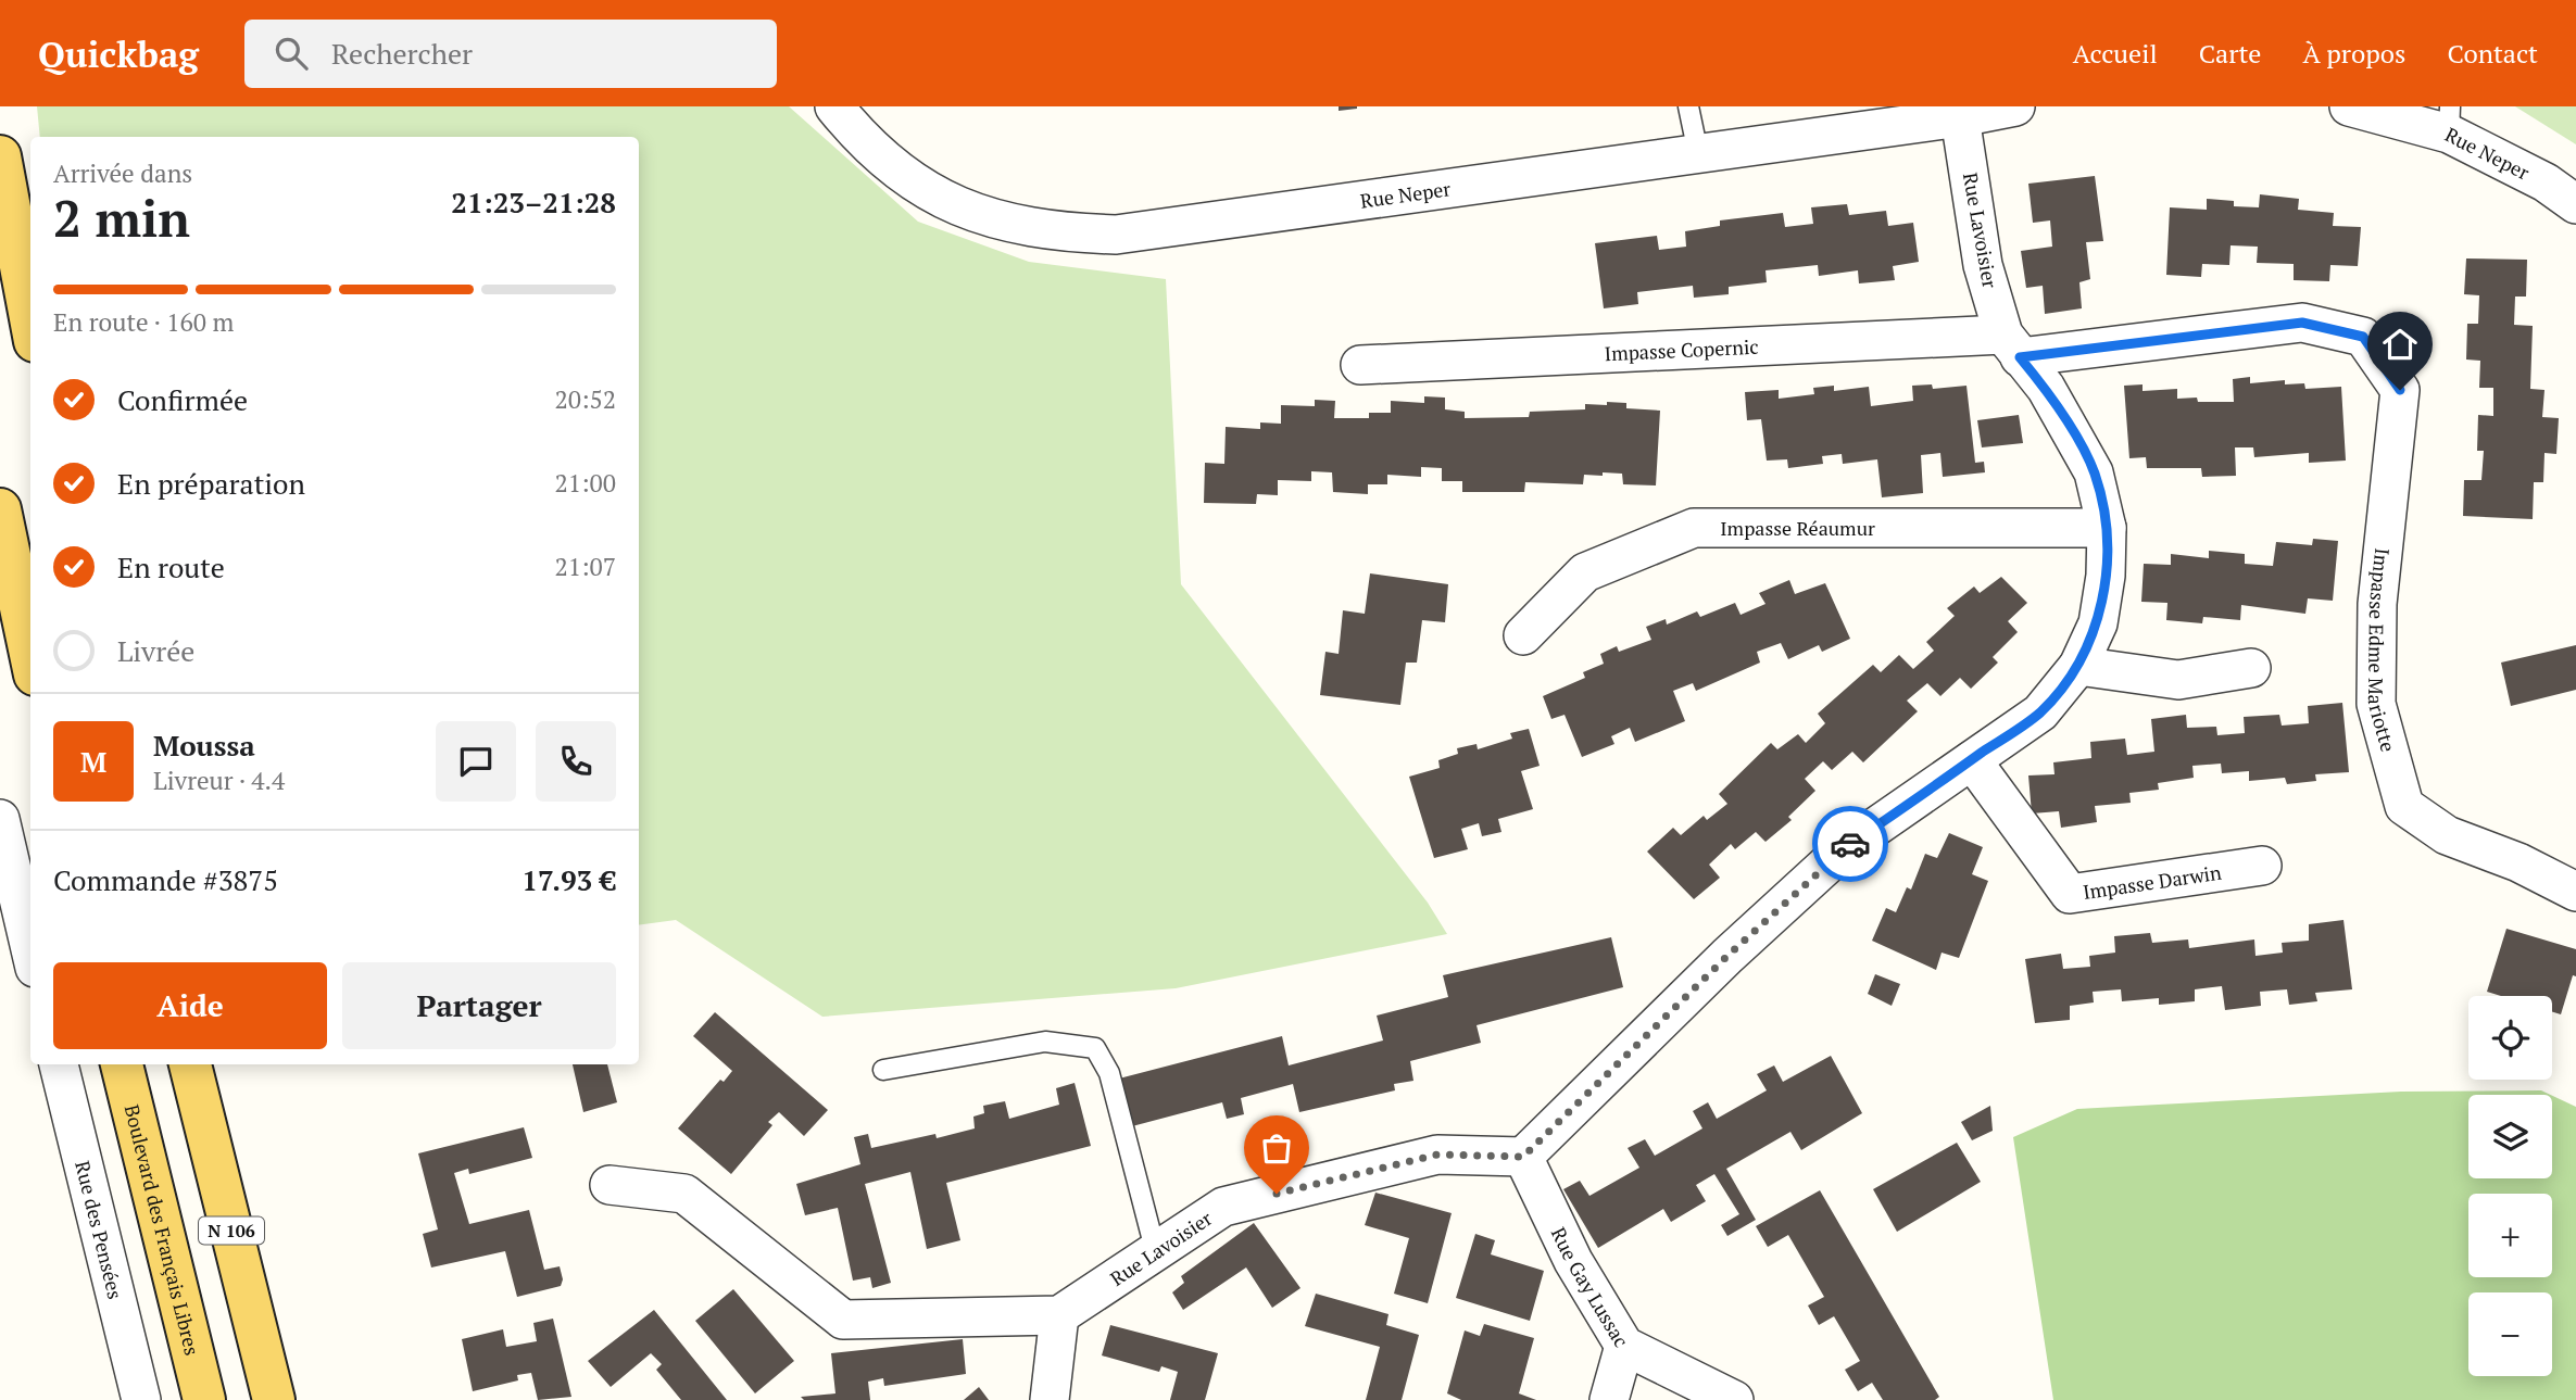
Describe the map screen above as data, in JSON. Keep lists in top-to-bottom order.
{
  "streets": {
    "main road": ["Boulevard des Français Libres", "N 106"],
    "street": [
      "Rue Neper",
      "Rue Lavoisier",
      "Impasse Copernic",
      "Impasse Réaumur",
      "Impasse Edme Mariotte",
      "Impasse Darwin",
      "Rue des Pensées",
      "Rue Gay Lussac"
    ]
  },
  "crossings": [
    ["Rue Neper", "Rue Lavoisier"],
    ["Rue Lavoisier", "Impasse Copernic"],
    ["Rue Lavoisier", "Impasse Réaumur"],
    ["Rue Lavoisier", "Impasse Edme Mariotte"],
    ["Rue Lavoisier", "Impasse Darwin"],
    ["Rue Lavoisier", "Rue Gay Lussac"],
    ["Impasse Copernic", "Impasse Edme Mariotte"]
  ],
  "page": {
    "header": "Quickbag",
    "search": "Rechercher",
    "nav": [
      "Accueil",
      "Carte",
      "À propos",
      "Contact"
    ],
    "heading": ["2 min", "Arrivée dans", "21:23–21:28"],
    "panel": [
      "Moussa",
      "Livreur · 4.4",
      "Commande #3875",
      "17.93 €"
    ],
    "bar": "En route · 160 m",
    "list": [
      ["Confirmée", "20:52"],
      ["En préparation", "21:00"],
      ["En route", "21:07"],
      "Livrée"
    ],
    "round": "M",
    "buttons": ["Aide", "Partager"],
    "map_buttons": ["+", "−"]
  }
}
